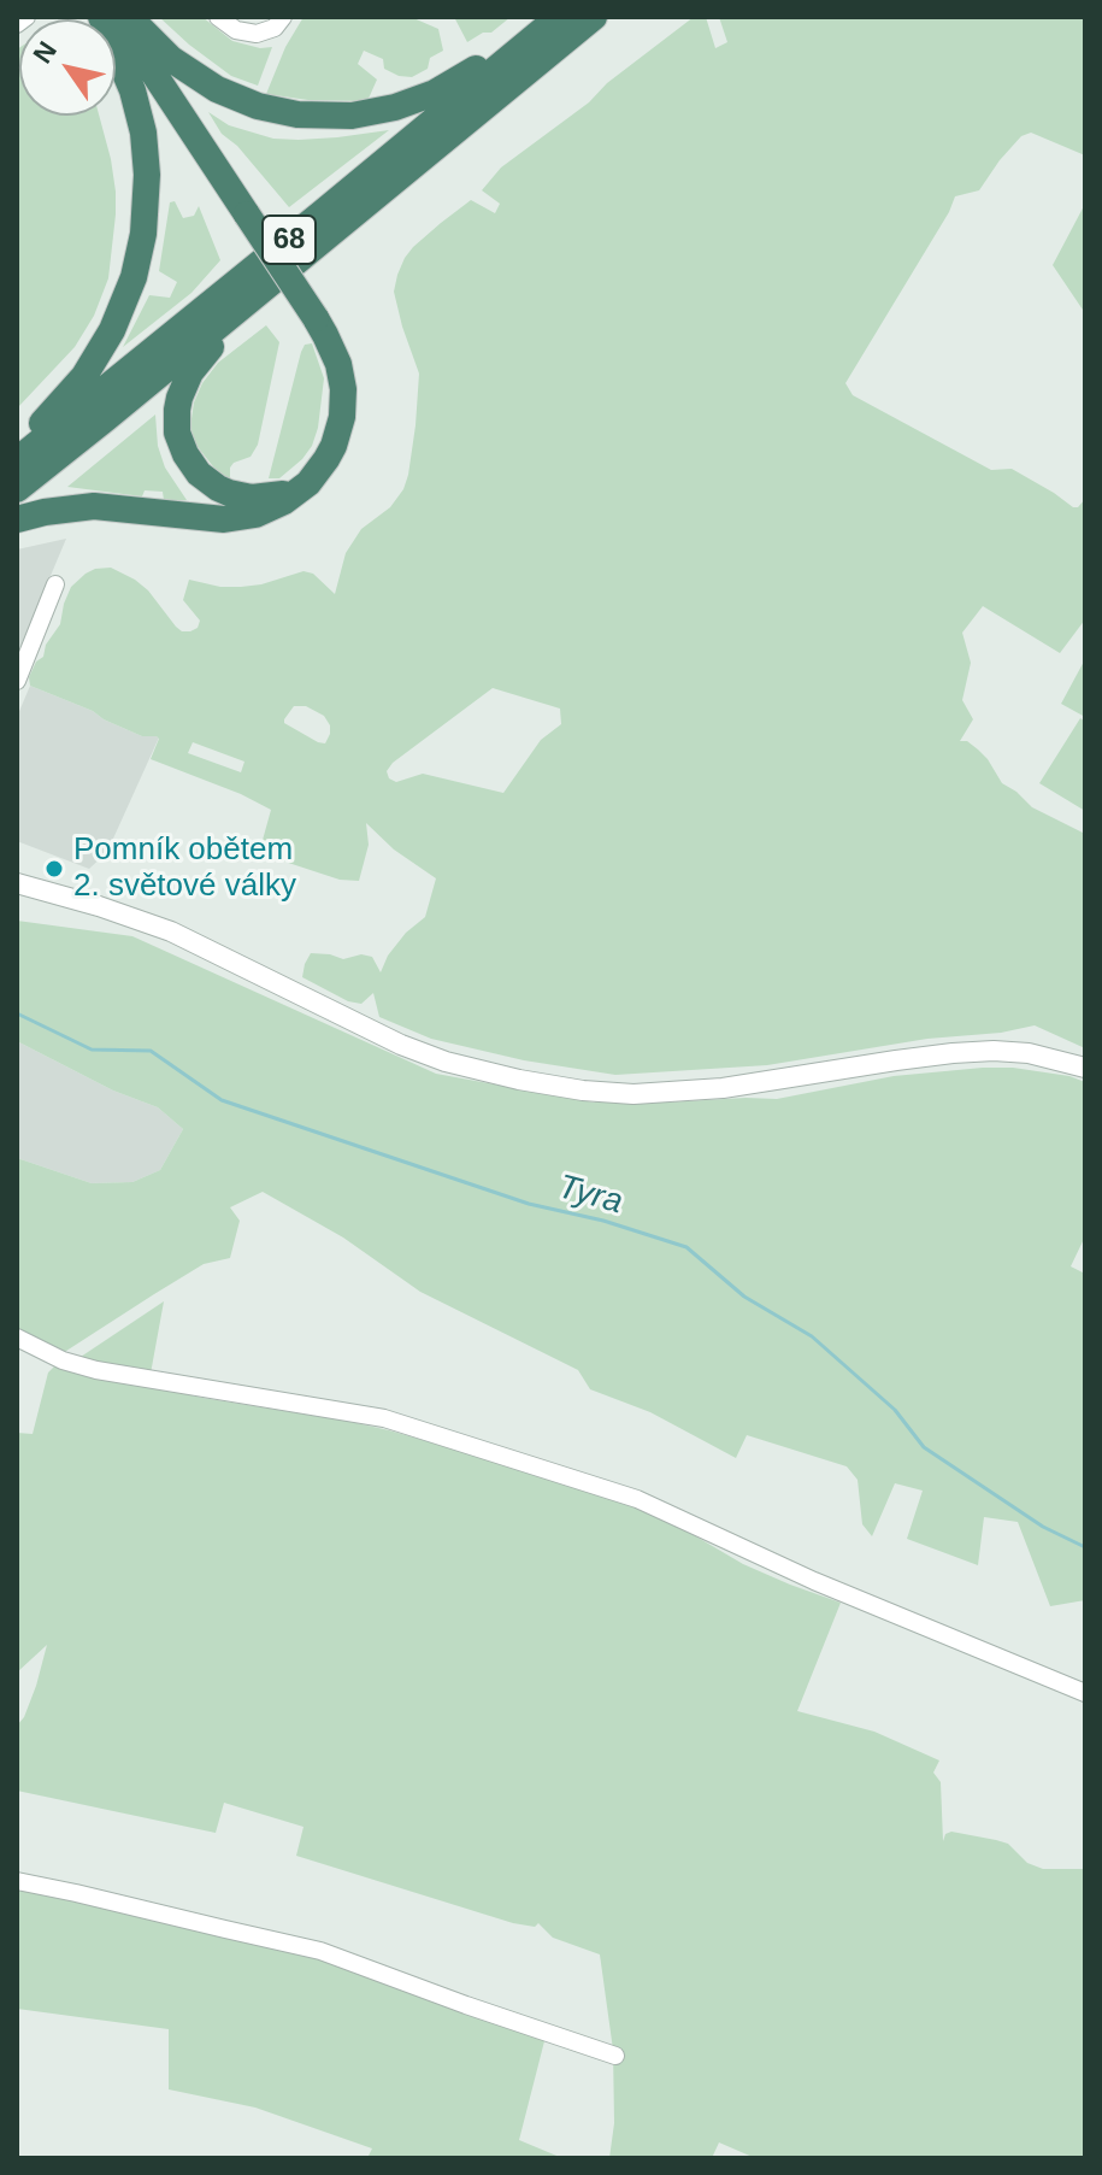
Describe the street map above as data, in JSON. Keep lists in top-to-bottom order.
{
  "streets": {
    "highway": ["68"]
  },
  "water": ["Tyra"],
  "places": ["Pomník obětem 2. světové války"],
  "north": "top left"
}
